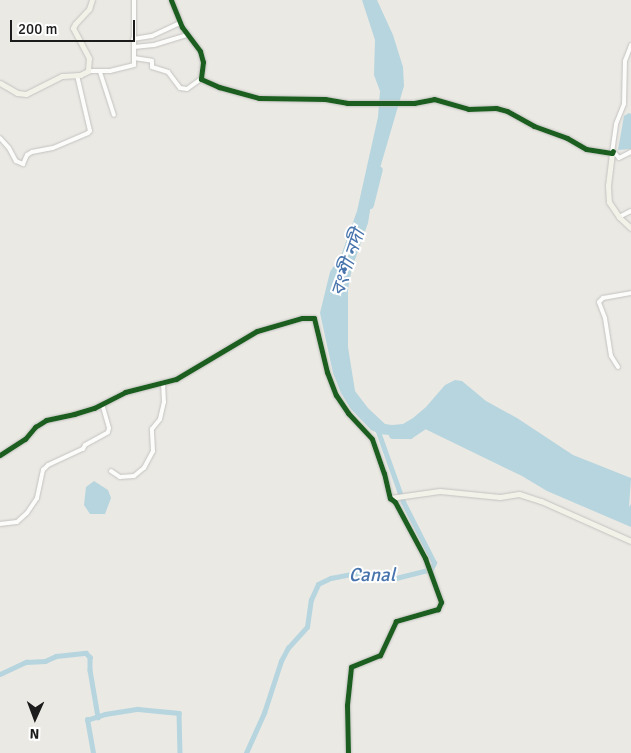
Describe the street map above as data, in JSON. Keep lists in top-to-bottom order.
{
  "water": ["বংশী নদী", "Canal"],
  "scale_bar": "200 m",
  "north": "bottom"
}
